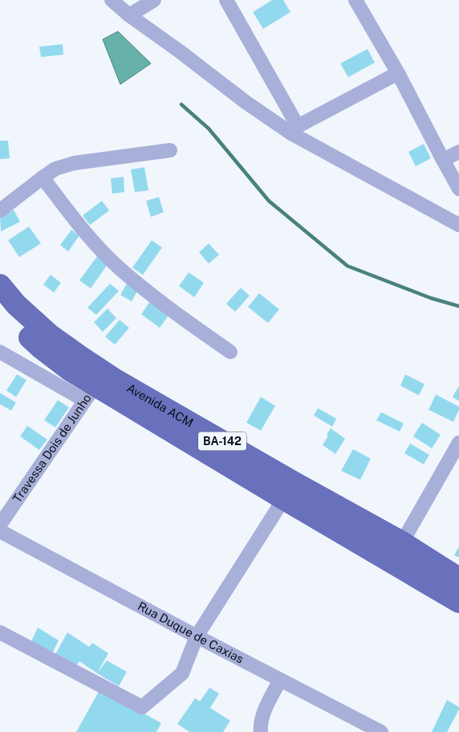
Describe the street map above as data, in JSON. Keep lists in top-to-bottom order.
{
  "streets": {
    "main road": ["Avenida ACM", "BA-142"],
    "street": ["Travessa Dois de Junho", "Rua Duque de Caxias"]
  },
  "crossings": [
    ["Avenida ACM", "Travessa Dois de Junho"]
  ]
}
